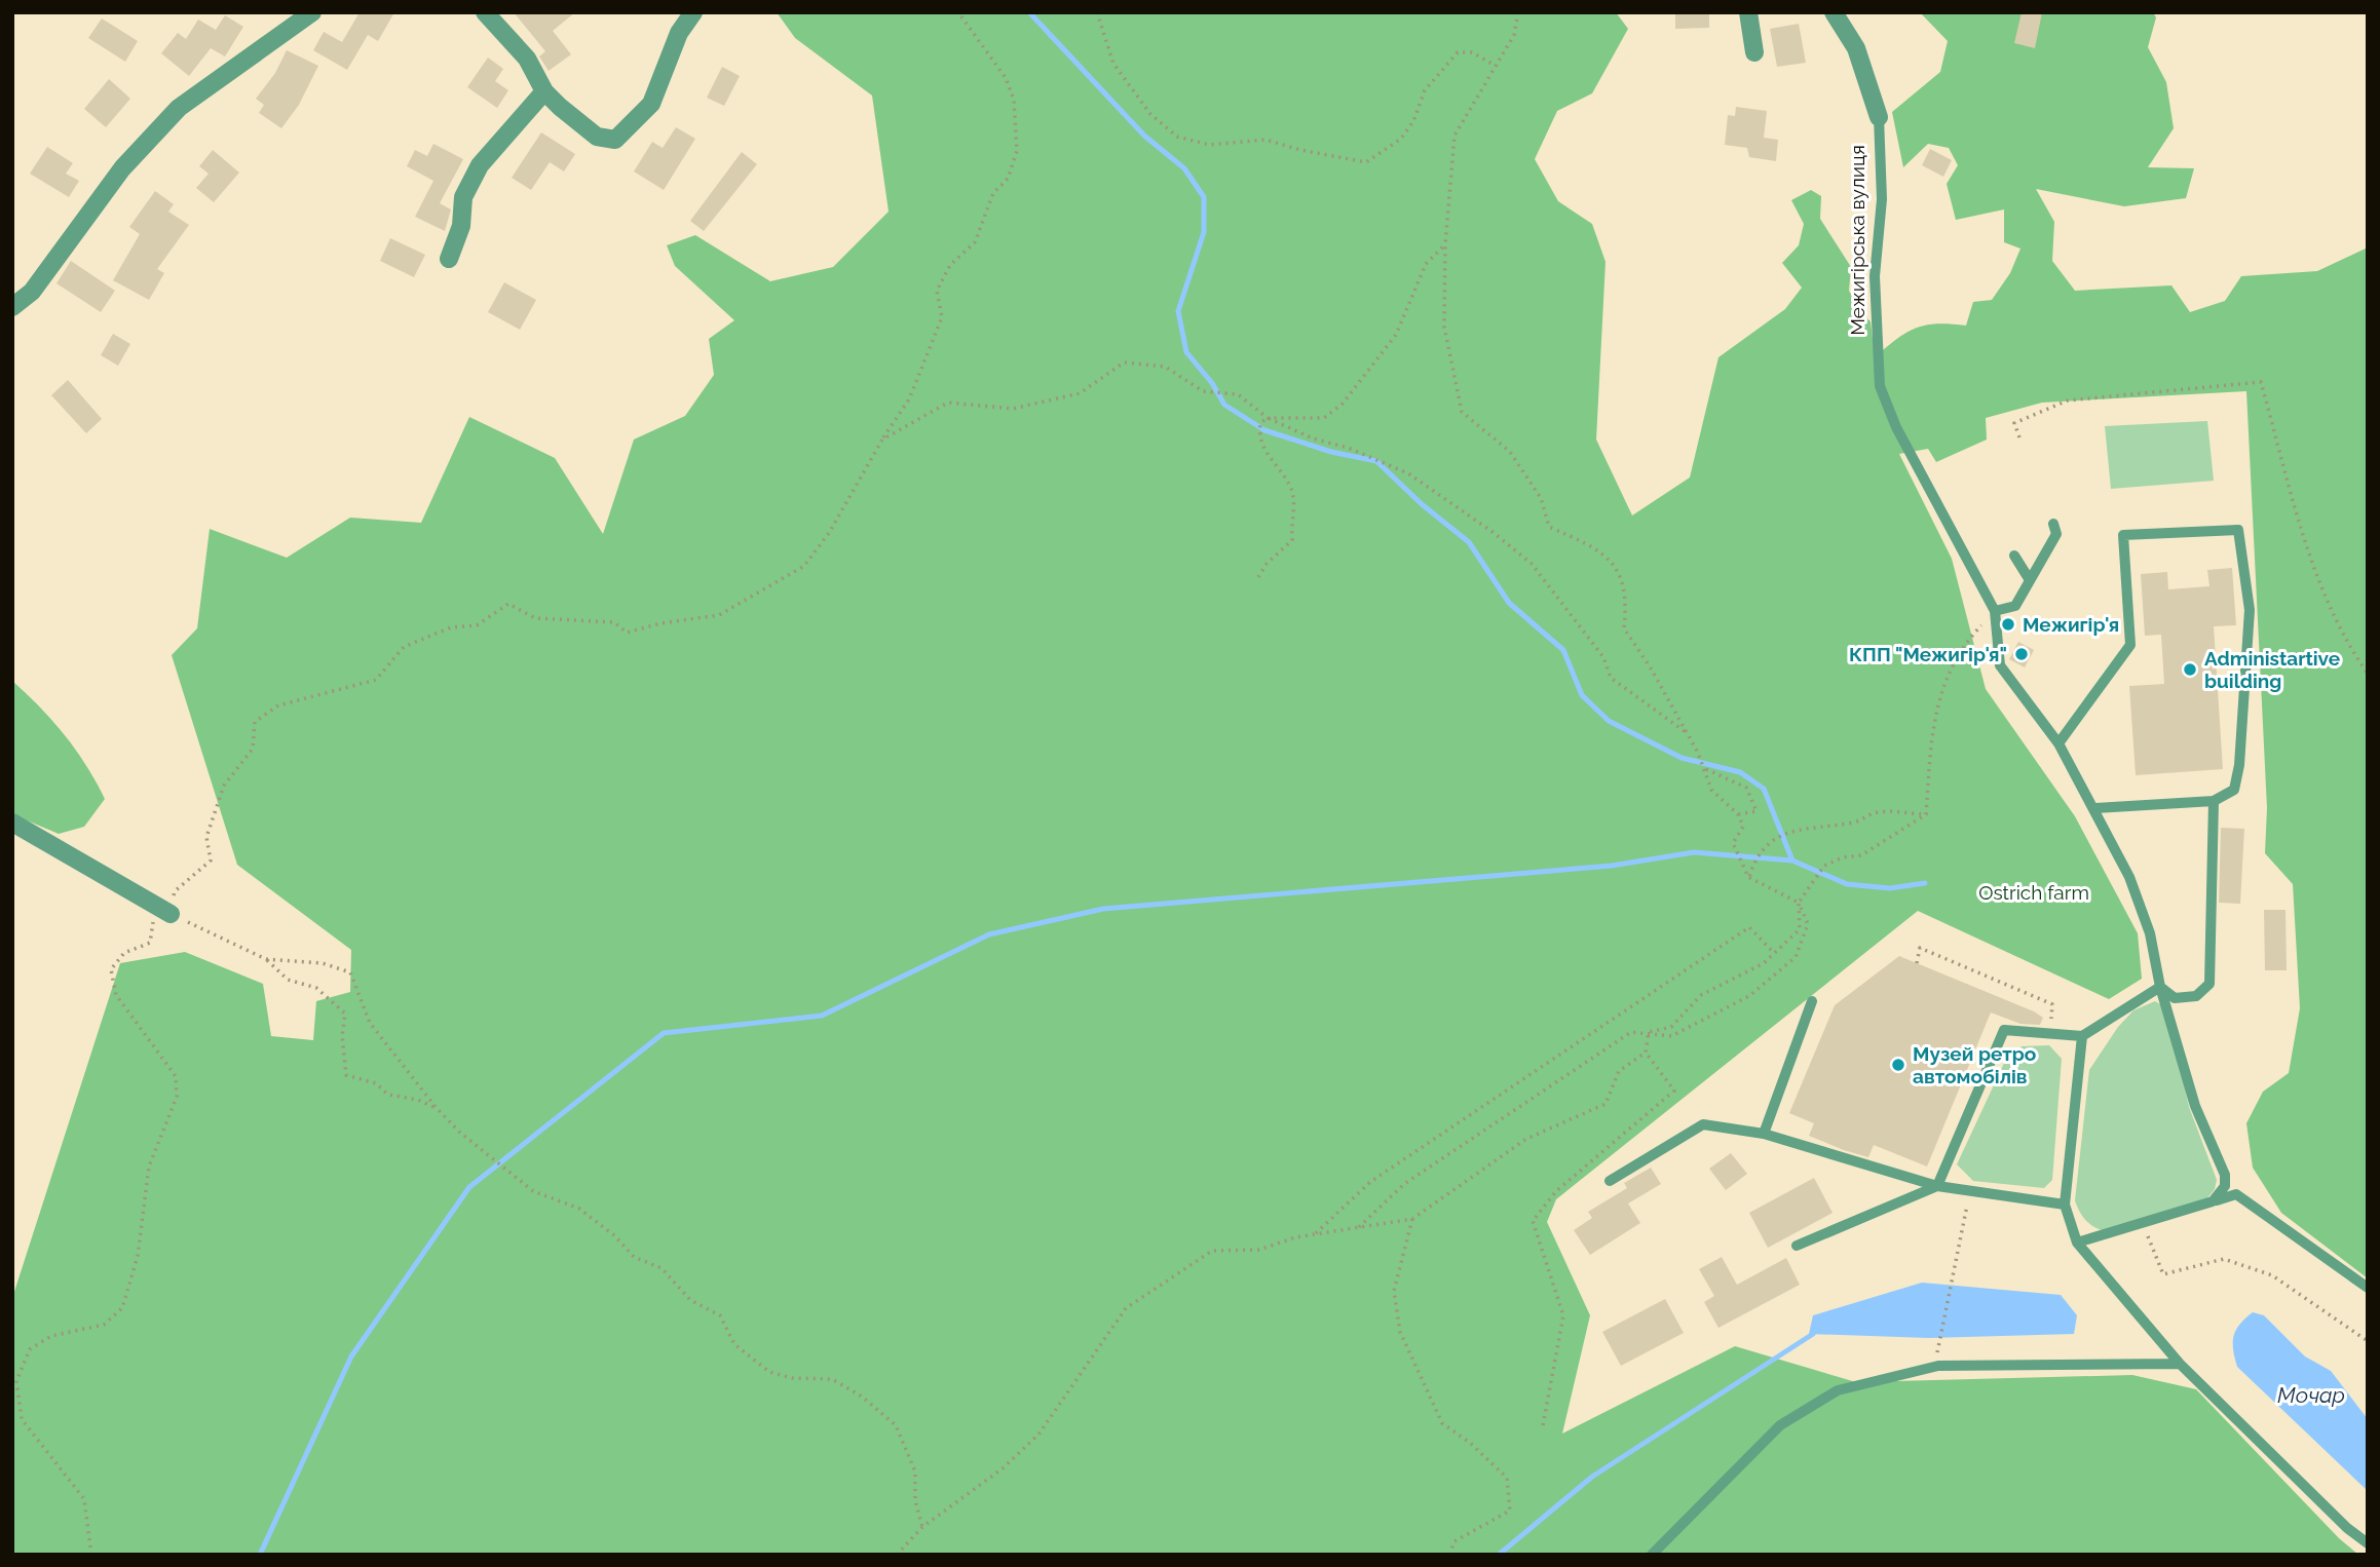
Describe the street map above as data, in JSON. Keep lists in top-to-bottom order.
{
  "streets": {
    "street": ["Межигірська вулиця"]
  },
  "water": ["Мочар"],
  "parks": ["Ostrich farm"],
  "places": [
    "Межигір'я",
    "КПП \"Межигір'я\"",
    "Administartive building",
    "Музей ретро автомобілів"
  ]
}
